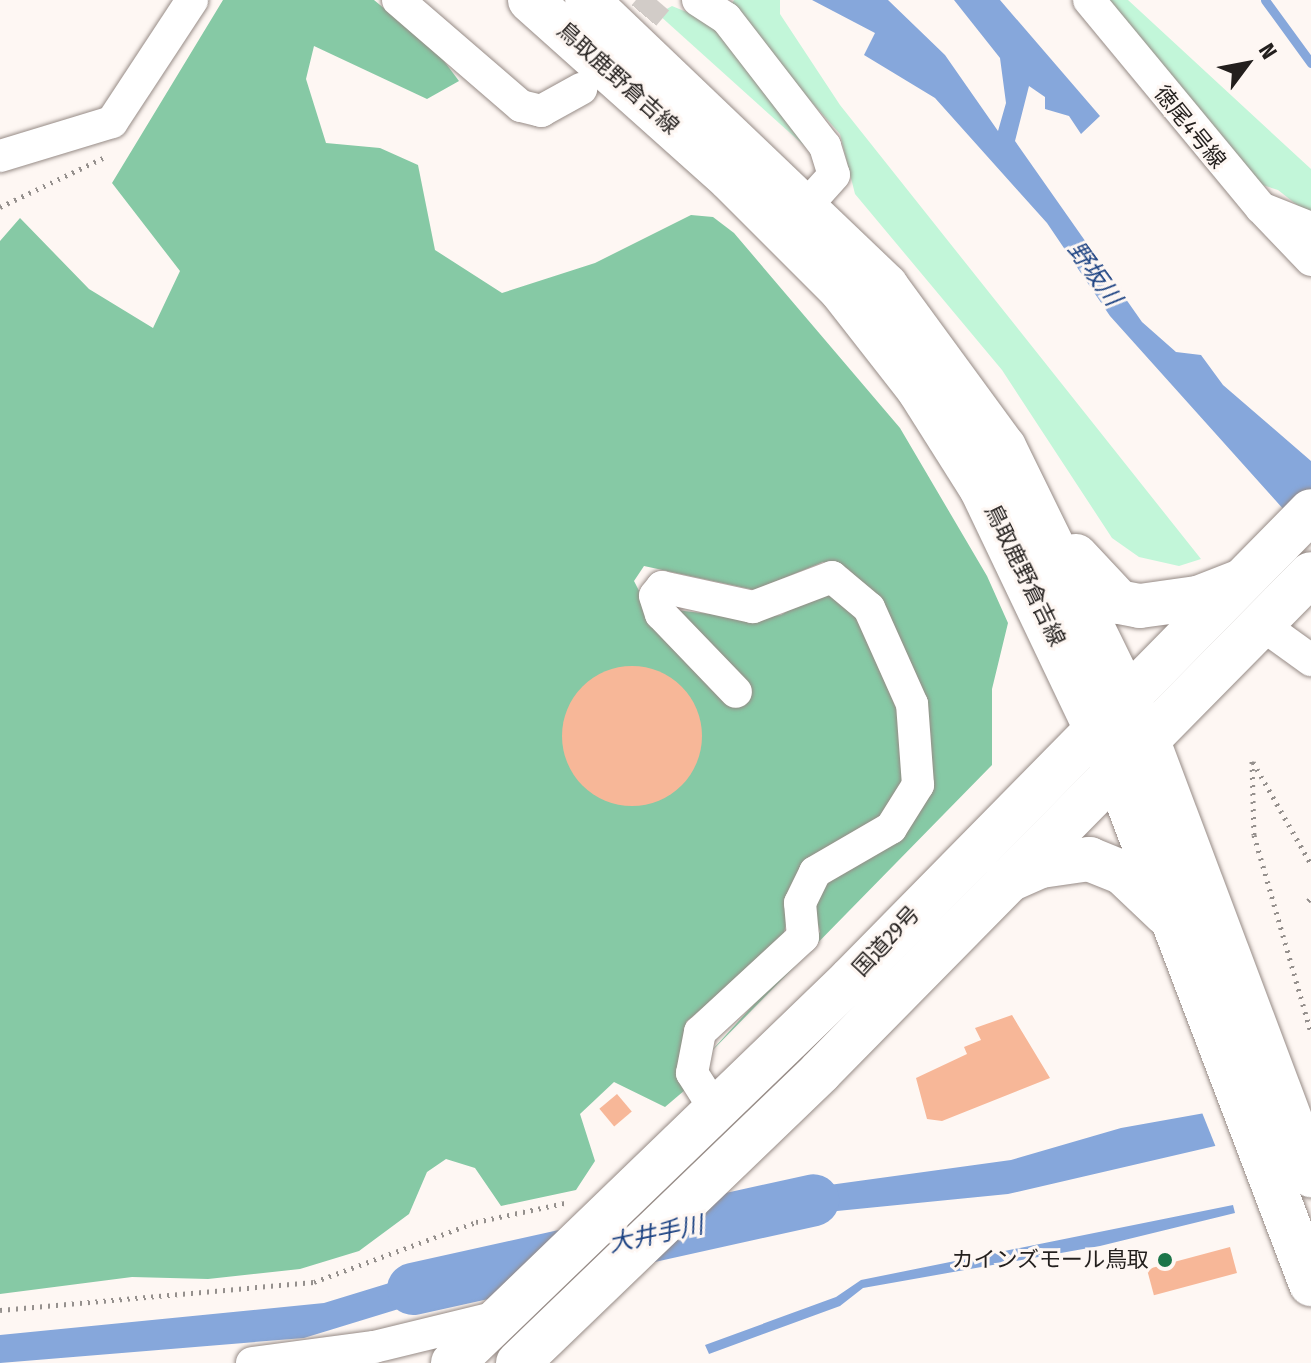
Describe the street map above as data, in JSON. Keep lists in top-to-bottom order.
{
  "streets": {
    "main road": ["鳥取鹿野倉吉線", "国道29号"],
    "street": ["徳尾4号線"]
  },
  "crossings": [
    ["鳥取鹿野倉吉線", "国道29号"]
  ],
  "water": ["野坂川", "大井手川"],
  "places": ["カインズモール鳥取"],
  "north": "top right"
}
